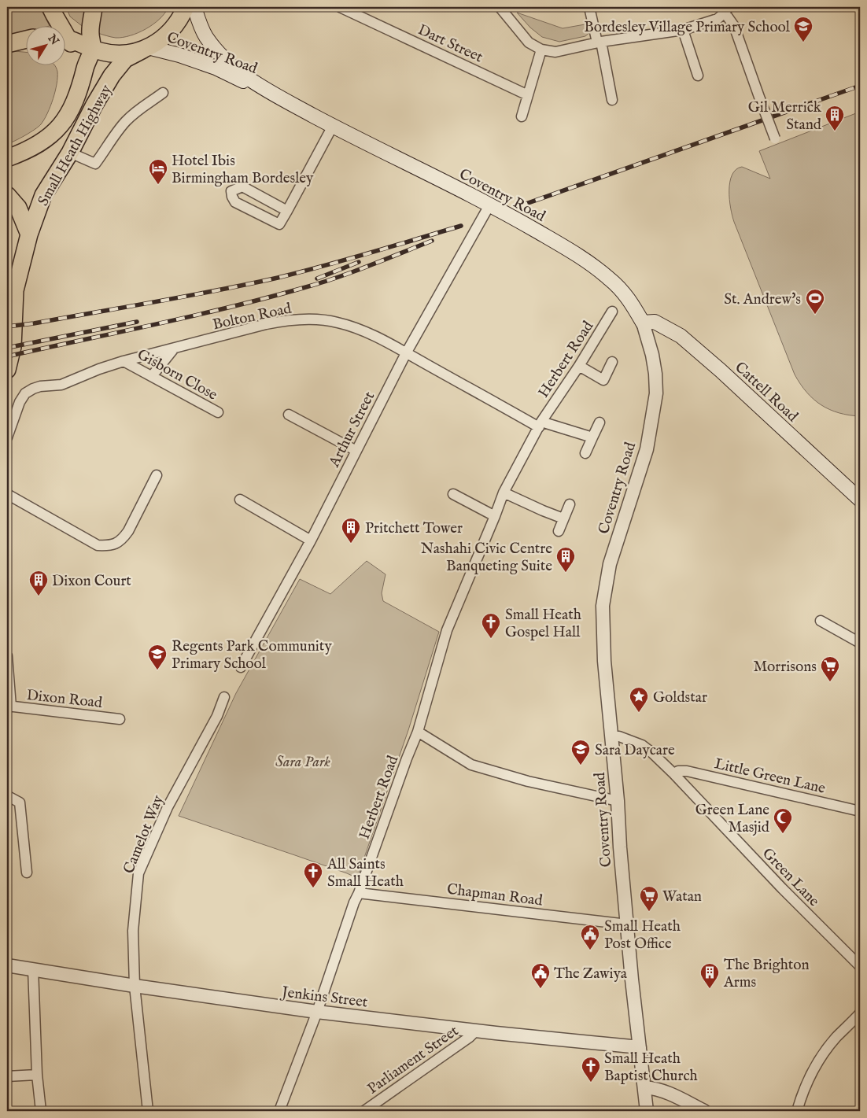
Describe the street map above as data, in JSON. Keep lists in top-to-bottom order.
{
  "streets": {
    "highway": ["Small Heath Highway"],
    "main road": ["Coventry Road", "Cattell Road"],
    "street": [
      "Dart Street",
      "Bolton Road",
      "Herbert Road",
      "Gisborn Close",
      "Arthur Street",
      "Dixon Road",
      "Little Green Lane",
      "Camelot Way",
      "Green Lane",
      "Chapman Road",
      "Jenkins Street",
      "Parliament Street"
    ]
  },
  "crossings": [
    ["Coventry Road", "Small Heath Highway"],
    ["Coventry Road", "Cattell Road"],
    ["Coventry Road", "Arthur Street"],
    ["Coventry Road", "Green Lane"],
    ["Coventry Road", "Chapman Road"],
    ["Coventry Road", "Jenkins Street"],
    ["Bolton Road", "Herbert Road"],
    ["Bolton Road", "Gisborn Close"],
    ["Bolton Road", "Arthur Street"],
    ["Herbert Road", "Chapman Road"],
    ["Herbert Road", "Jenkins Street"],
    ["Little Green Lane", "Green Lane"],
    ["Camelot Way", "Jenkins Street"],
    ["Jenkins Street", "Parliament Street"]
  ],
  "parks": ["Sara Park"],
  "places": {
    "school or university": ["Bordesley Village Primary School", "Regents Park Community Primary School", "Sara Daycare"],
    "building": [
      "Gil Merrick Stand",
      "Pritchett Tower",
      "Nashahi Civic Centre Banqueting Suite",
      "Dixon Court",
      "The Brighton Arms"
    ],
    "hotel": ["Hotel Ibis Birmingham Bordesley"],
    "sports": ["St. Andrew's"],
    "church": ["Small Heath Gospel Hall", "All Saints Small Heath", "Small Heath Baptist Church"],
    "supermarket": ["Morrisons", "Watan"],
    "place": ["Goldstar"],
    "mosque": ["Green Lane Masjid"],
    "public building": ["Small Heath Post Office", "The Zawiya"]
  },
  "north": "top right"
}
